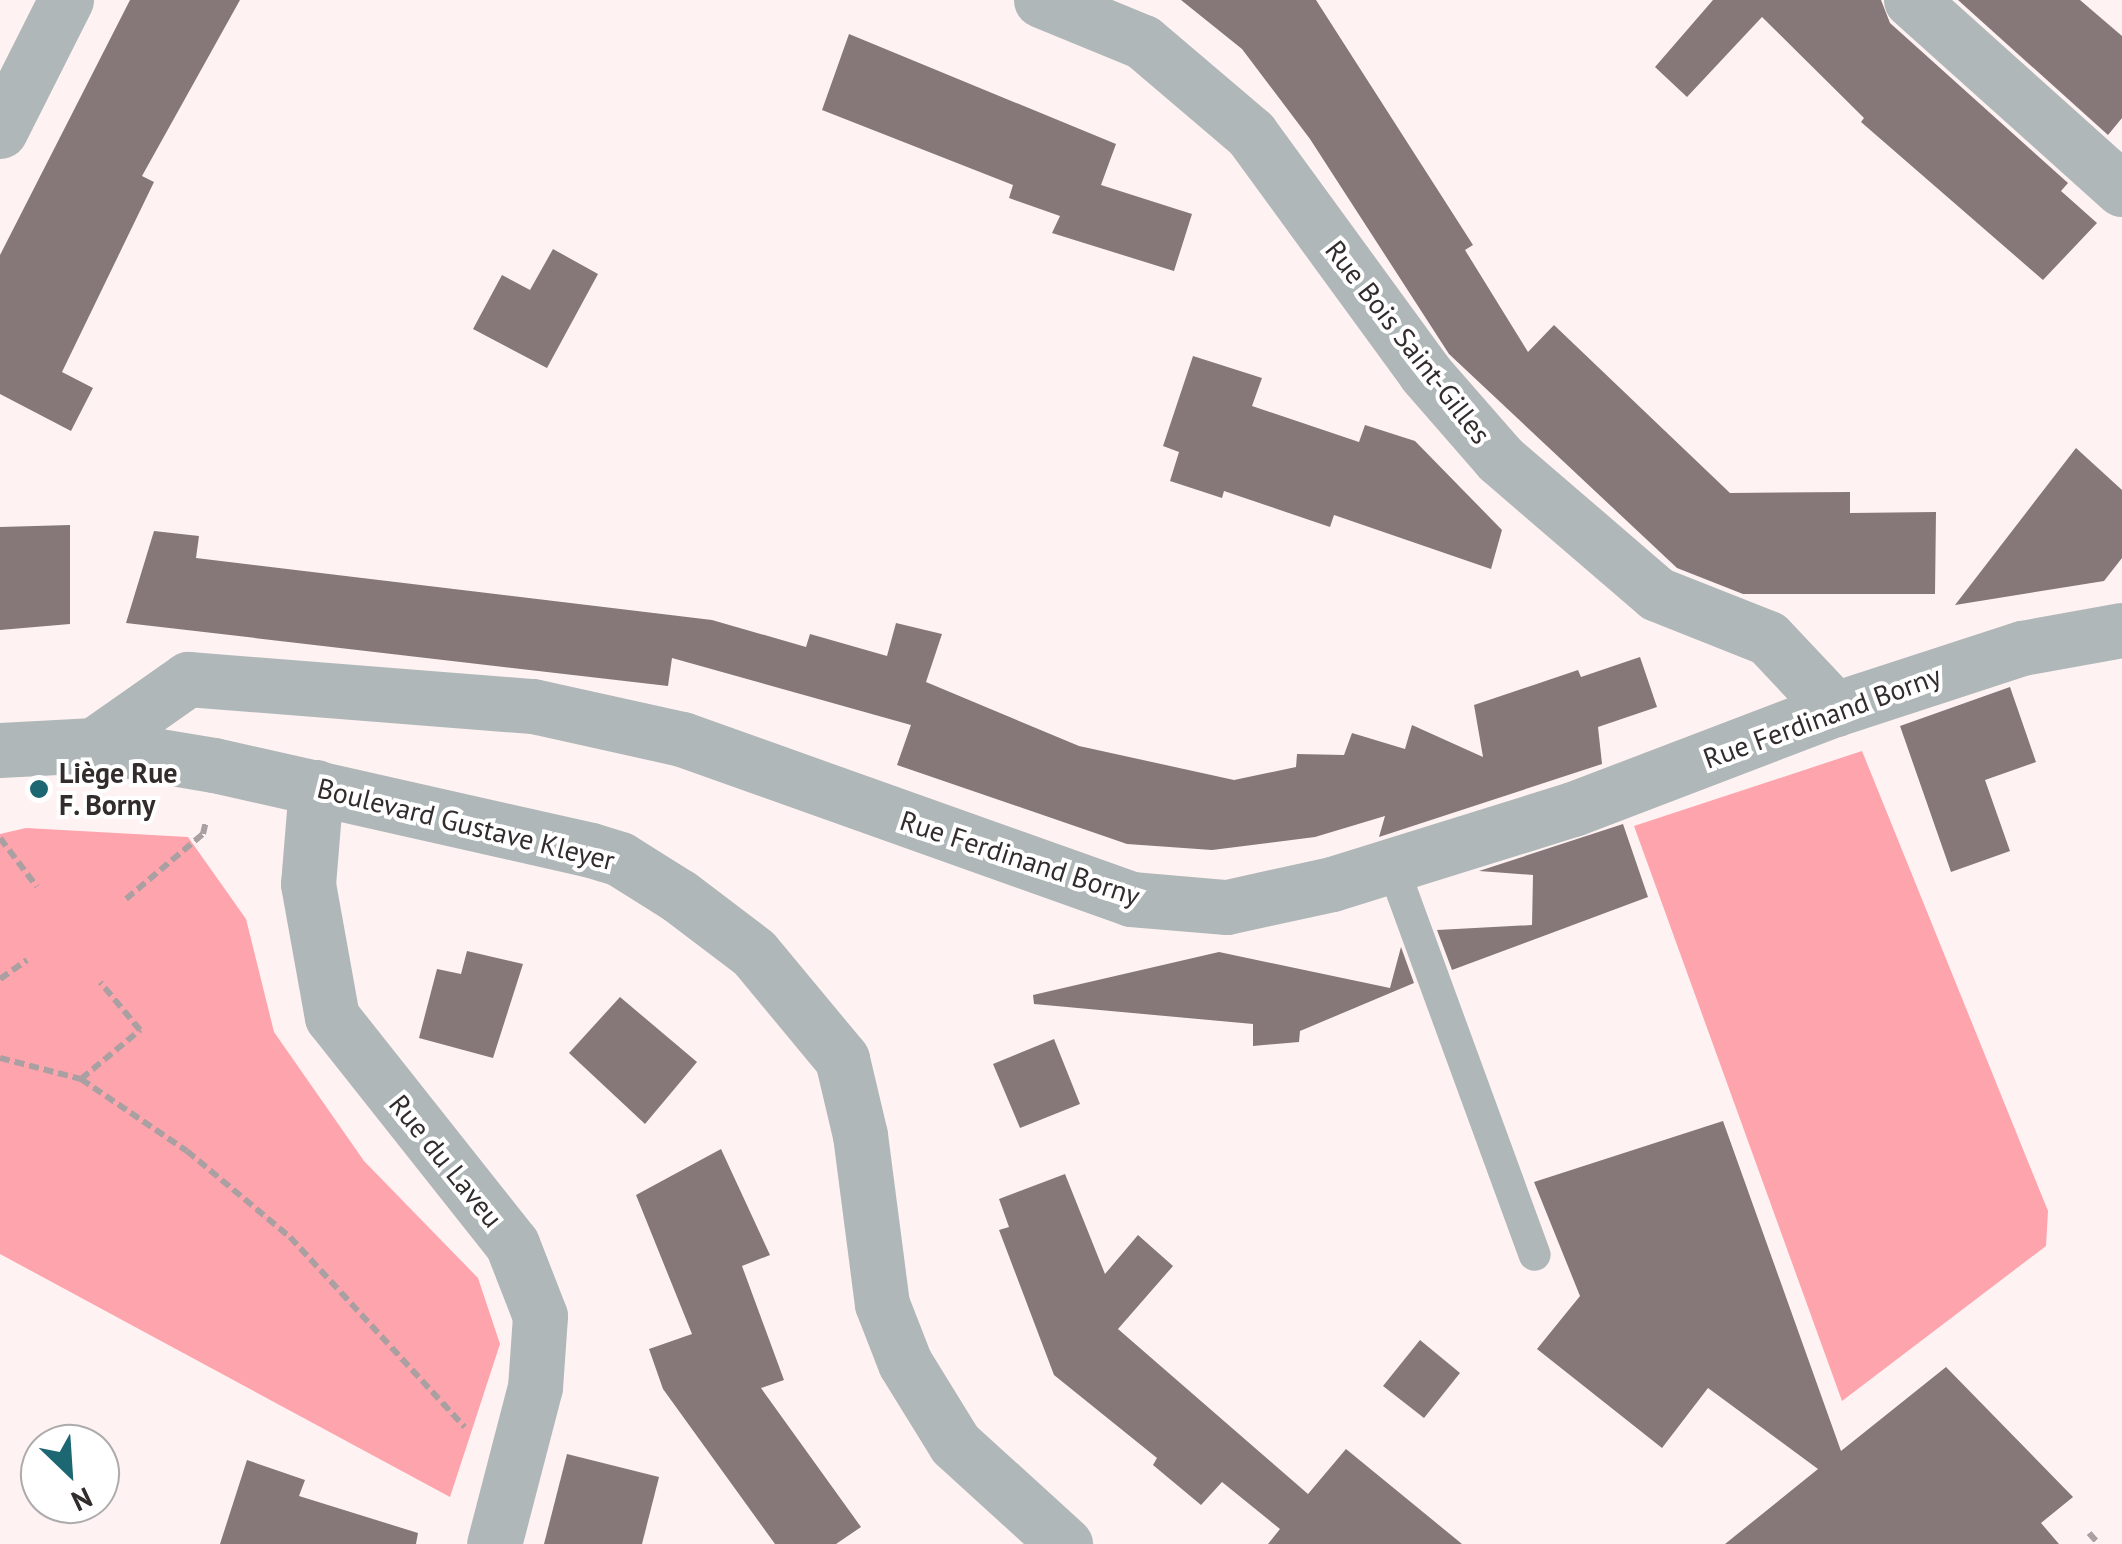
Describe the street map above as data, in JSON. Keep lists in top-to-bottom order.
{
  "streets": {
    "street": [
      "Rue Bois Saint-Gilles",
      "Rue Ferdinand Borny",
      "Boulevard Gustave Kleyer",
      "Rue du Laveu"
    ]
  },
  "crossings": [
    ["Rue Bois Saint-Gilles", "Rue Ferdinand Borny"],
    ["Rue Ferdinand Borny", "Boulevard Gustave Kleyer"],
    ["Boulevard Gustave Kleyer", "Rue du Laveu"]
  ],
  "places": ["Liège Rue F. Borny"],
  "north": "bottom right"
}
